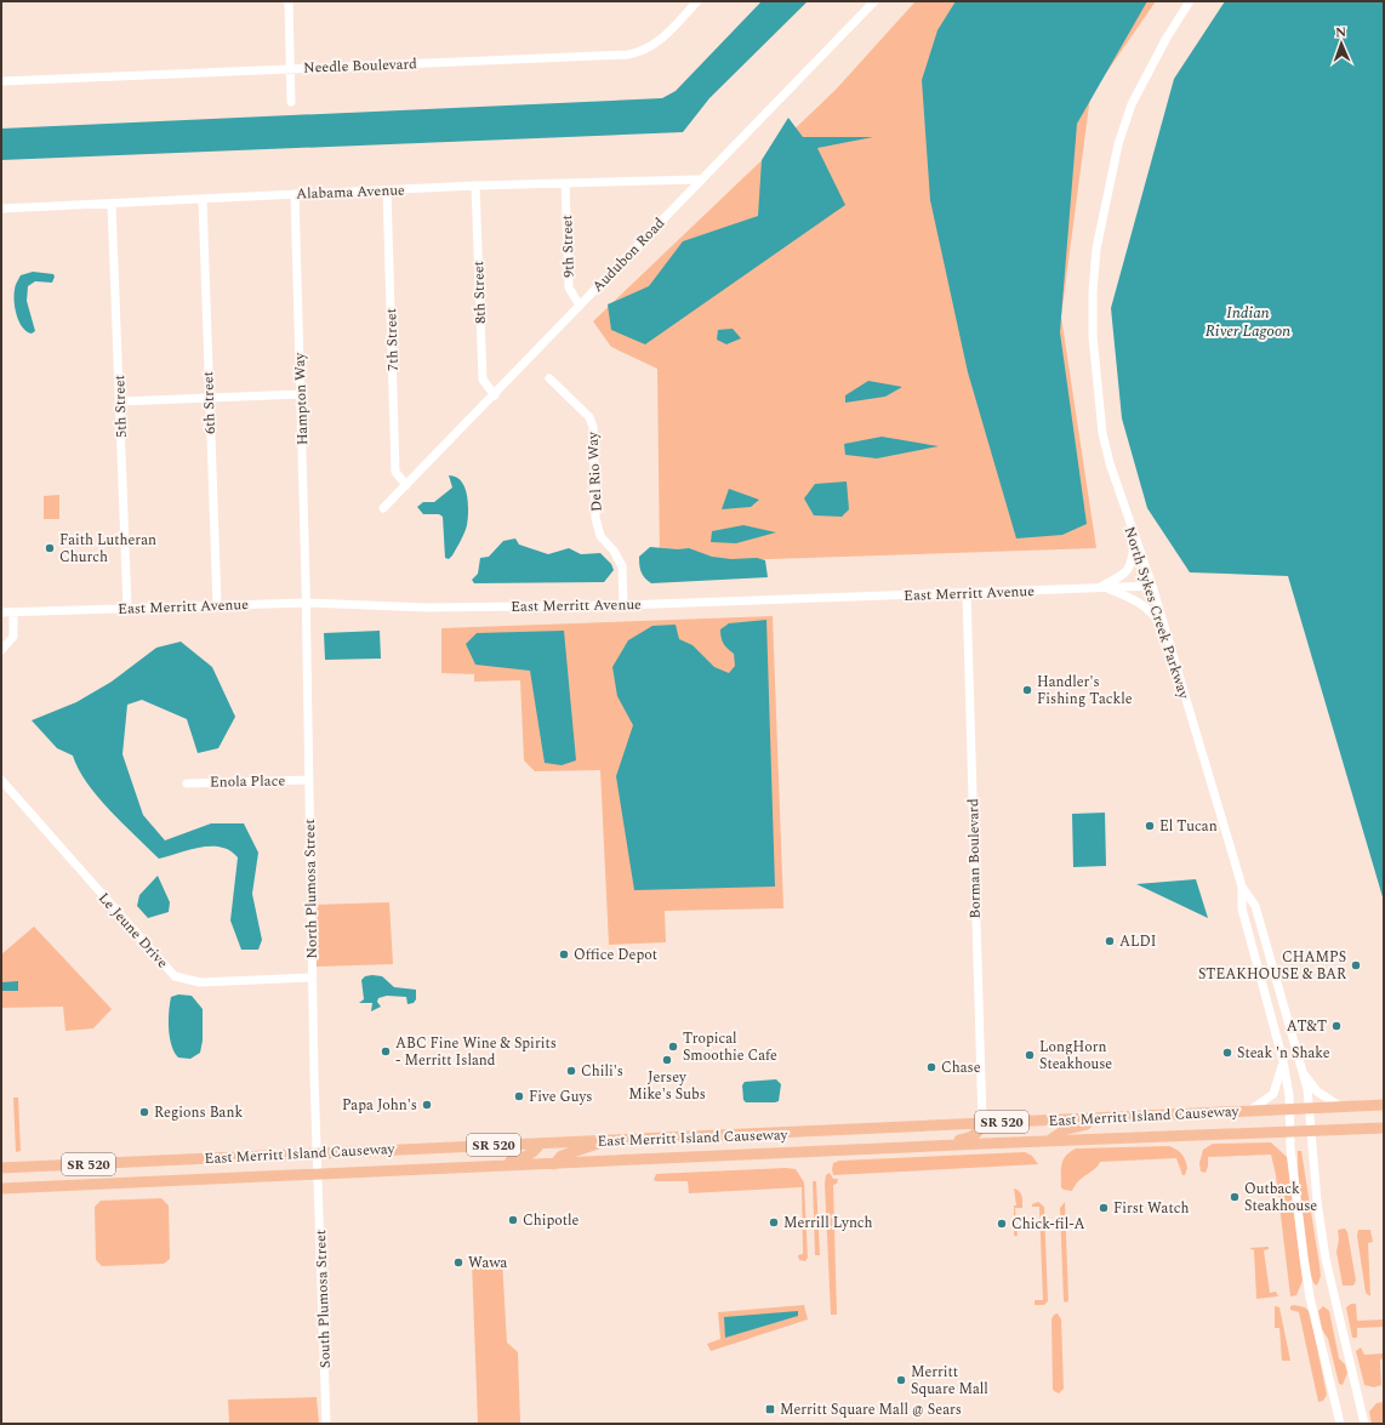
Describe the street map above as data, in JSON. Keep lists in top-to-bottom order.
{
  "streets": {
    "main road": ["East Merritt Island Causeway", "SR 520"],
    "street": [
      "Needle Boulevard",
      "Alabama Avenue",
      "9th Street",
      "Audubon Road",
      "8th Street",
      "7th Street",
      "Hampton Way",
      "6th Street",
      "5th Street",
      "Del Rio Way",
      "East Merritt Avenue",
      "North Sykes Creek Parkway",
      "Enola Place",
      "Borman Boulevard",
      "North Plumosa Street",
      "Le Jeune Drive",
      "South Plumosa Street"
    ]
  },
  "crossings": [
    ["Alabama Avenue", "9th Street"],
    ["Alabama Avenue", "Audubon Road"],
    ["Alabama Avenue", "8th Street"],
    ["Alabama Avenue", "7th Street"],
    ["Alabama Avenue", "Hampton Way"],
    ["Alabama Avenue", "6th Street"],
    ["Alabama Avenue", "5th Street"],
    ["9th Street", "Audubon Road"],
    ["Audubon Road", "8th Street"],
    ["Audubon Road", "7th Street"],
    ["Hampton Way", "East Merritt Avenue"],
    ["Hampton Way", "North Plumosa Street"],
    ["6th Street", "East Merritt Avenue"],
    ["5th Street", "East Merritt Avenue"],
    ["Del Rio Way", "East Merritt Avenue"],
    ["East Merritt Avenue", "North Sykes Creek Parkway"],
    ["East Merritt Avenue", "Borman Boulevard"],
    ["East Merritt Avenue", "North Plumosa Street"],
    ["North Sykes Creek Parkway", "East Merritt Island Causeway"],
    ["Enola Place", "North Plumosa Street"],
    ["Borman Boulevard", "East Merritt Island Causeway"],
    ["North Plumosa Street", "Le Jeune Drive"],
    ["North Plumosa Street", "East Merritt Island Causeway"],
    ["North Plumosa Street", "South Plumosa Street"],
    ["East Merritt Island Causeway", "South Plumosa Street"]
  ],
  "water": ["Indian River Lagoon"],
  "places": {
    "other": [
      "Faith Lutheran Church",
      "Handler's Fishing Tackle",
      "El Tucan",
      "ALDI",
      "Office Depot",
      "CHAMPS STEAKHOUSE & BAR",
      "AT&T",
      "Tropical Smoothie Cafe",
      "ABC Fine Wine & Spirits - Merritt Island",
      "Steak 'n Shake",
      "LongHorn Steakhouse",
      "Jersey Mike's Subs",
      "Chase",
      "Chili's",
      "Five Guys",
      "Papa John's",
      "Regions Bank",
      "Outback Steakhouse",
      "First Watch",
      "Chipotle",
      "Merrill Lynch",
      "Chick-fil-A",
      "Wawa",
      "Merritt Square Mall"
    ],
    "transit": ["Merritt Square Mall @ Sears"]
  },
  "north": "top"
}
